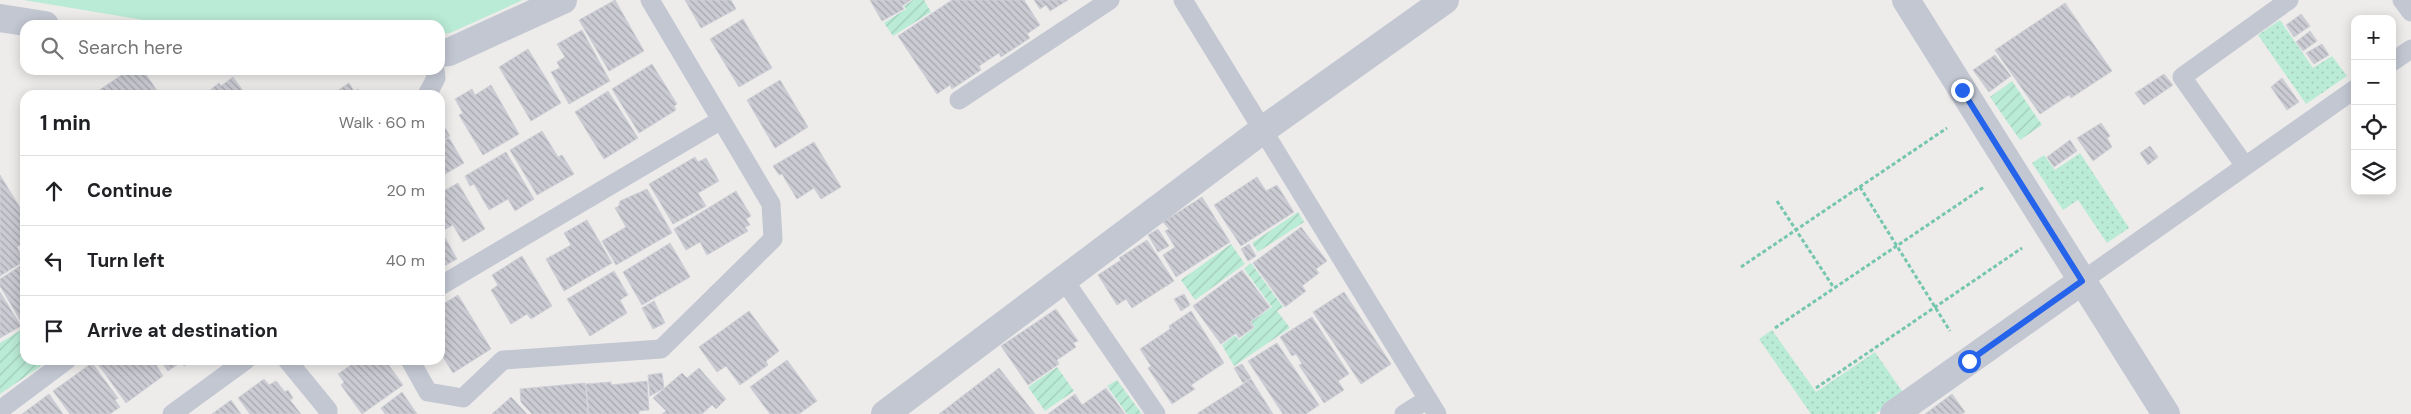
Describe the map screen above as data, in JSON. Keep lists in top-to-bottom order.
{
  "page": {
    "map_buttons": ["+", "−"],
    "search": "Search here",
    "heading": ["1 min", "Walk · 60 m"],
    "list": [
      ["Continue", "20 m"],
      ["Turn left", "40 m"],
      "Arrive at destination"
    ]
  }
}
